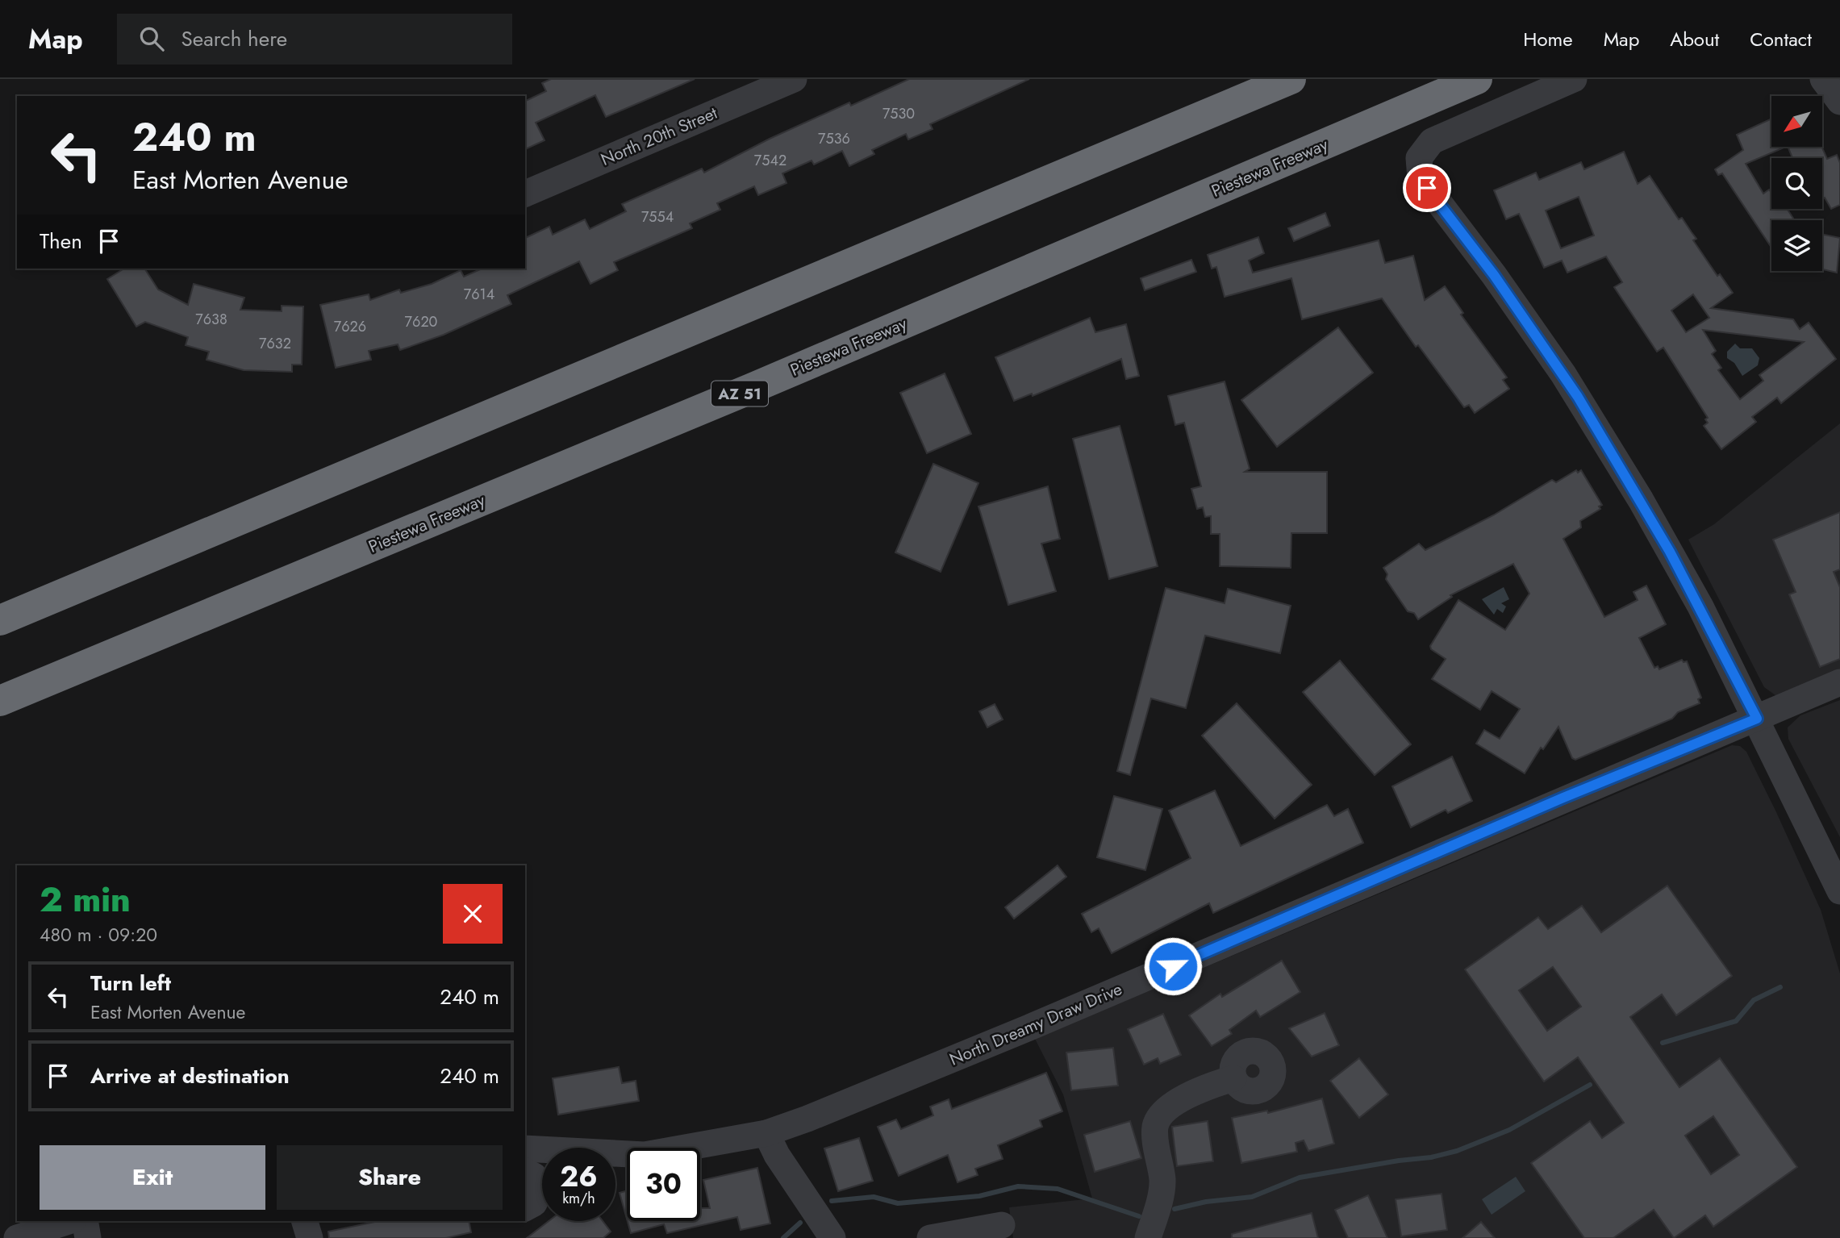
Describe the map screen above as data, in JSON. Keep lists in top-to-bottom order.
{
  "streets": {
    "highway": ["Piestewa Freeway", "AZ 51"],
    "street": ["North 20th Street", "North Dreamy Draw Drive"]
  },
  "house_numbers": [
    "7530",
    "7536",
    "7542",
    "7554",
    "7614",
    "7638",
    "7620",
    "7626",
    "7632"
  ],
  "north": "bottom left",
  "page": {
    "header": "Map",
    "search": "Search here",
    "nav": [
      "Home",
      "Map",
      "About",
      "Contact"
    ],
    "turn": ["240 m", "East Morten Avenue"],
    "then": "Then",
    "heading": ["2 min", "480 m · 09:20"],
    "list": [
      {
        "name": "Turn left",
        "note": "East Morten Avenue",
        "value": "240 m"
      },
      {
        "name": "Arrive at destination",
        "value": "240 m"
      }
    ],
    "buttons": ["Exit", "Share"],
    "speed": "26 km/h",
    "limit": "30"
  }
}
